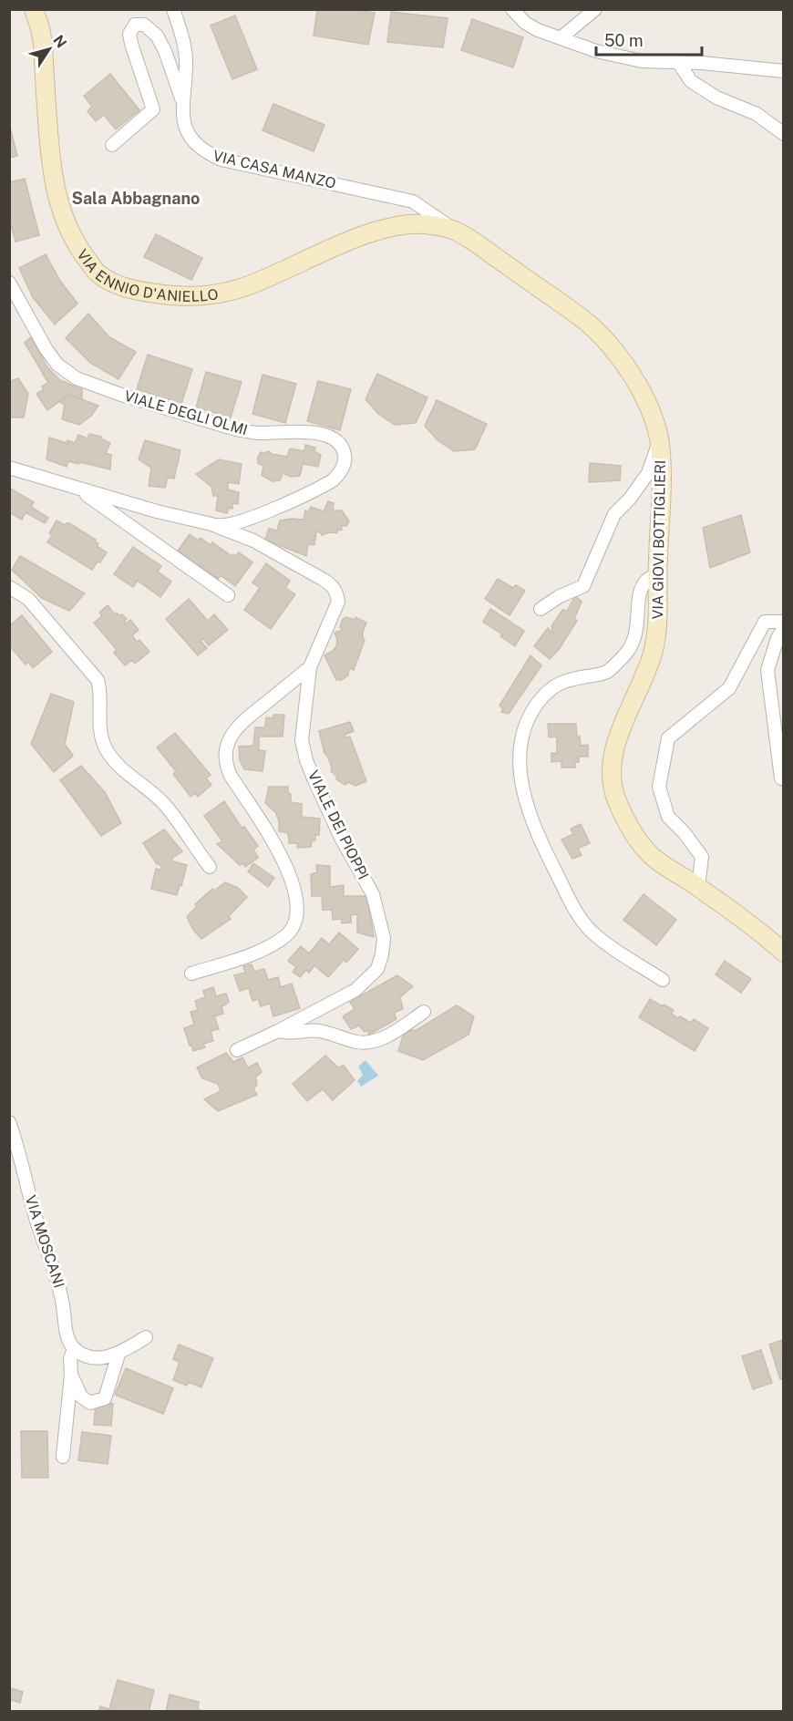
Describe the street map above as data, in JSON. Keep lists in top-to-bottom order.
{
  "streets": {
    "street": [
      "VIA CASA MANZO",
      "VIA ENNIO D'ANIELLO",
      "VIALE DEGLI OLMI",
      "VIA GIOVI BOTTIGLIERI",
      "VIALE DEI PIOPPI",
      "VIA MOSCANI"
    ]
  },
  "crossings": [
    ["VIA CASA MANZO", "VIA ENNIO D'ANIELLO"],
    ["VIA CASA MANZO", "VIA GIOVI BOTTIGLIERI"],
    ["VIA ENNIO D'ANIELLO", "VIA GIOVI BOTTIGLIERI"],
    ["VIALE DEGLI OLMI", "VIALE DEI PIOPPI"]
  ],
  "districts": ["Sala Abbagnano"],
  "scale_bar": "50 m",
  "north": "top right"
}
